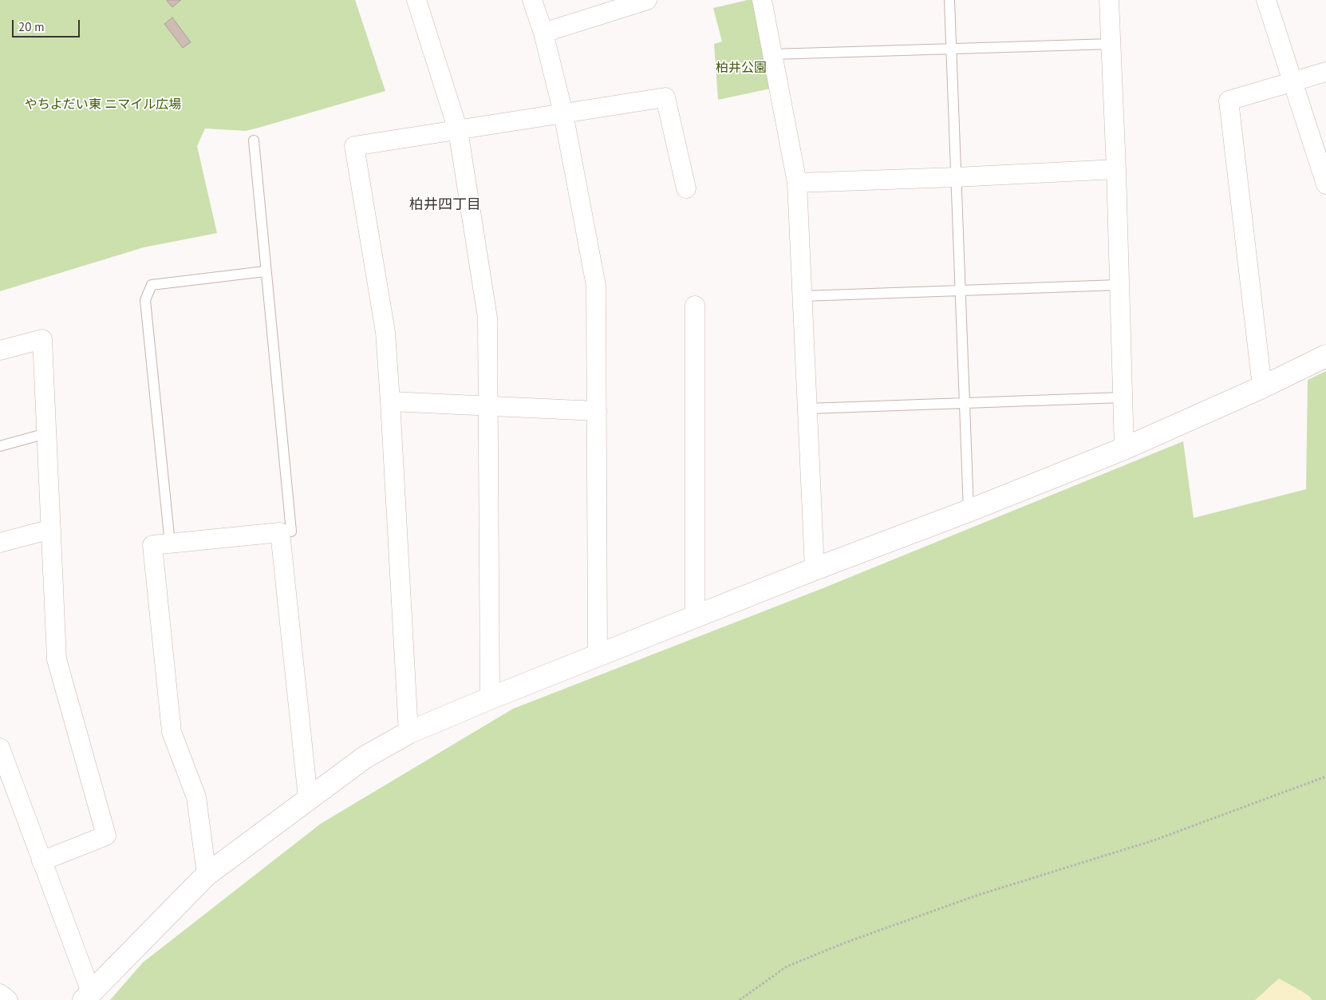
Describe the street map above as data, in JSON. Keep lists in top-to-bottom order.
{
  "districts": ["柏井四丁目"],
  "parks": ["柏井公園", "やちよだい東 ニマイル広場"],
  "scale_bar": "20 m"
}
